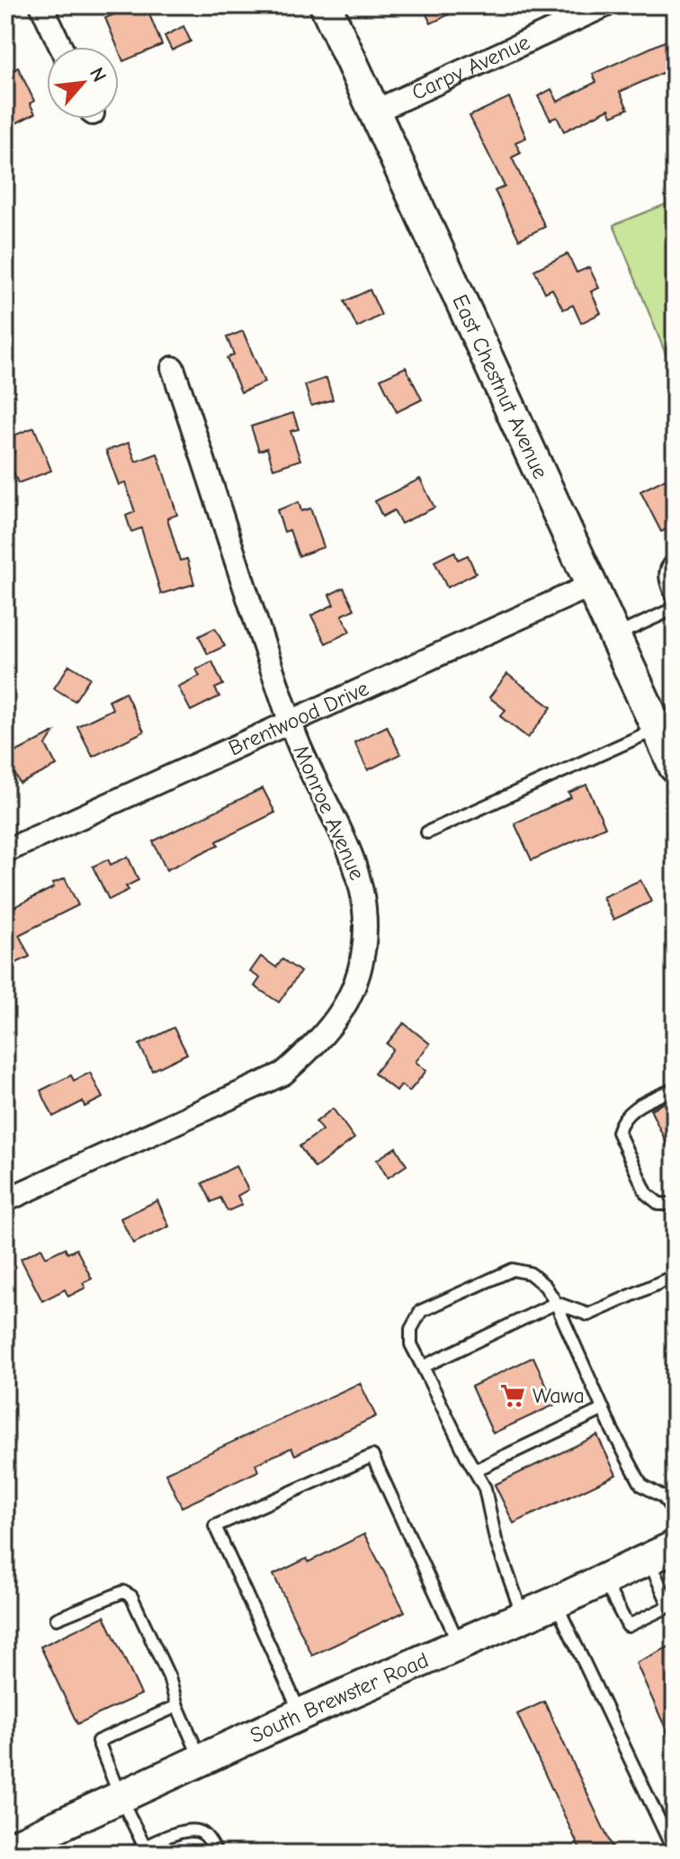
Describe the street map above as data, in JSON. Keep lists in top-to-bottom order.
{
  "streets": {
    "street": [
      "Carpy Avenue",
      "East Chestnut Avenue",
      "Brentwood Drive",
      "Monroe Avenue",
      "South Brewster Road"
    ]
  },
  "crossings": [
    ["Carpy Avenue", "East Chestnut Avenue"],
    ["East Chestnut Avenue", "Brentwood Drive"],
    ["Brentwood Drive", "Monroe Avenue"]
  ],
  "places": {
    "supermarket": ["Wawa"]
  },
  "north": "top right"
}
